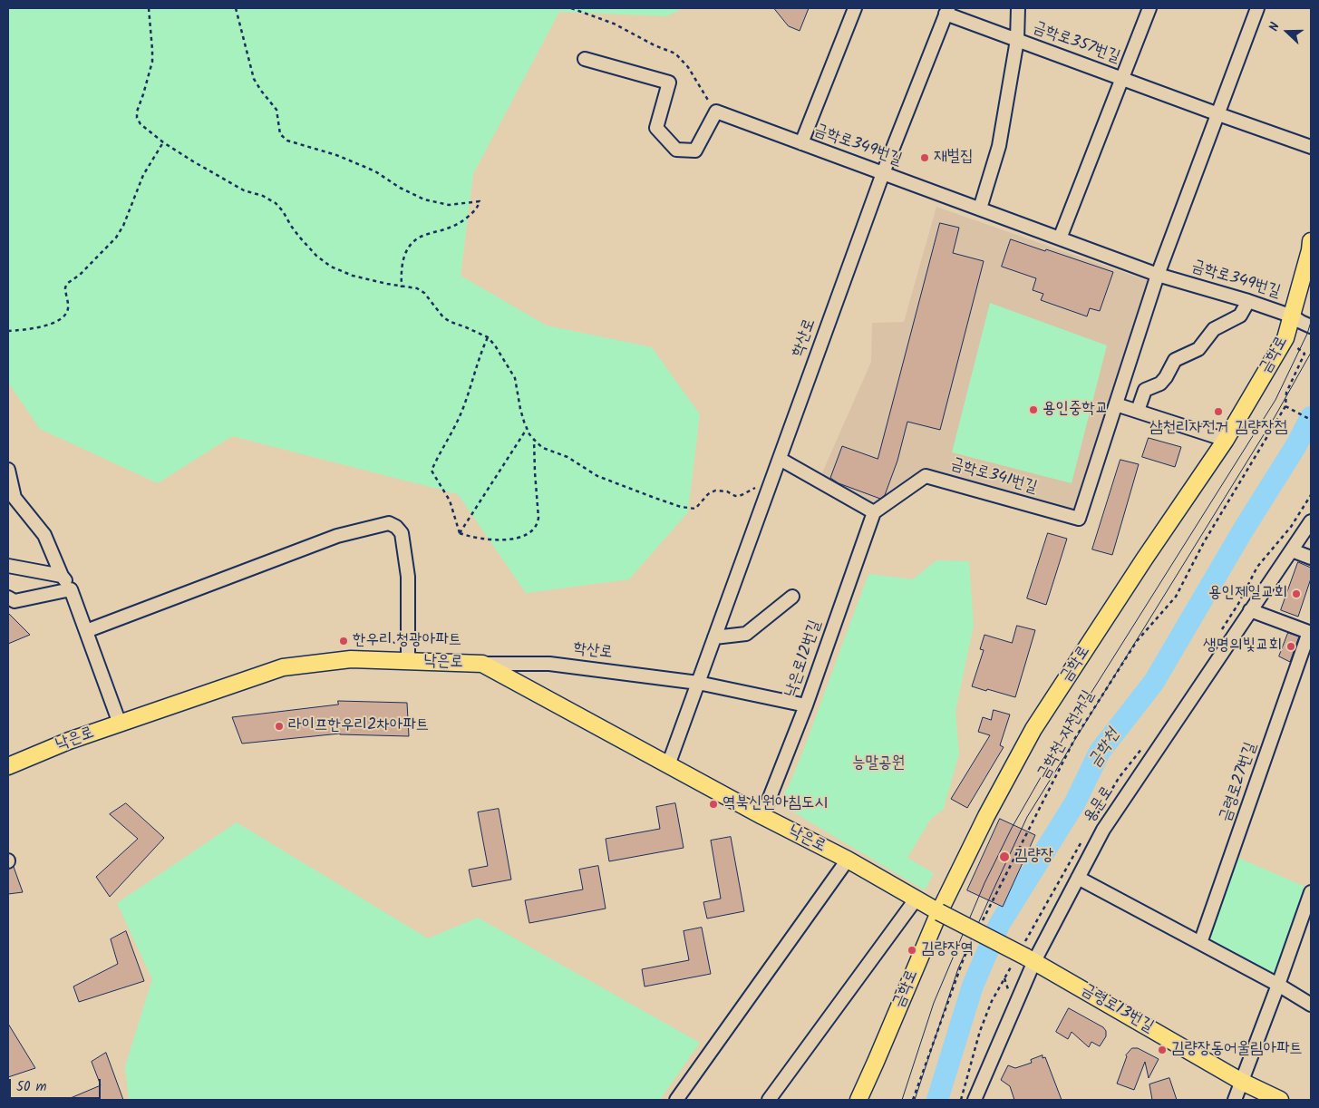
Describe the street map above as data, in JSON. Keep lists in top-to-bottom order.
{
  "streets": {
    "main road": ["금학로", "낙은로", "금령로13번길"],
    "street": [
      "금학로357번길",
      "금학로349번길",
      "학산로",
      "금학로341번길",
      "낙은로12번길",
      "금령로27번길",
      "용문로"
    ],
    "path": ["금학천 자전거길"]
  },
  "crossings": [
    ["금학로357번길", "학산로"],
    ["금학로349번길", "학산로"],
    ["금학로349번길", "금학로"],
    ["학산로", "낙은로"],
    ["금학로", "낙은로"],
    ["금학로", "금학천 자전거길"],
    ["금학로", "금령로13번길"],
    ["금학로341번길", "낙은로12번길"],
    ["낙은로12번길", "낙은로"],
    ["낙은로", "금령로13번길"],
    ["용문로", "금령로13번길"]
  ],
  "water": ["금학천"],
  "parks": ["능말공원"],
  "places": [
    "재벌집",
    "용인중학교",
    "삼천리자전거 김량장점",
    "용인제일교회",
    "한우리.청광아파트",
    "생명의빛교회",
    "라이프한우리2차아파트",
    "역북신원아침도시",
    "김량장",
    "김량장역",
    "김량장동어울림아파트"
  ],
  "scale_bar": "50 m",
  "north": "left"
}
